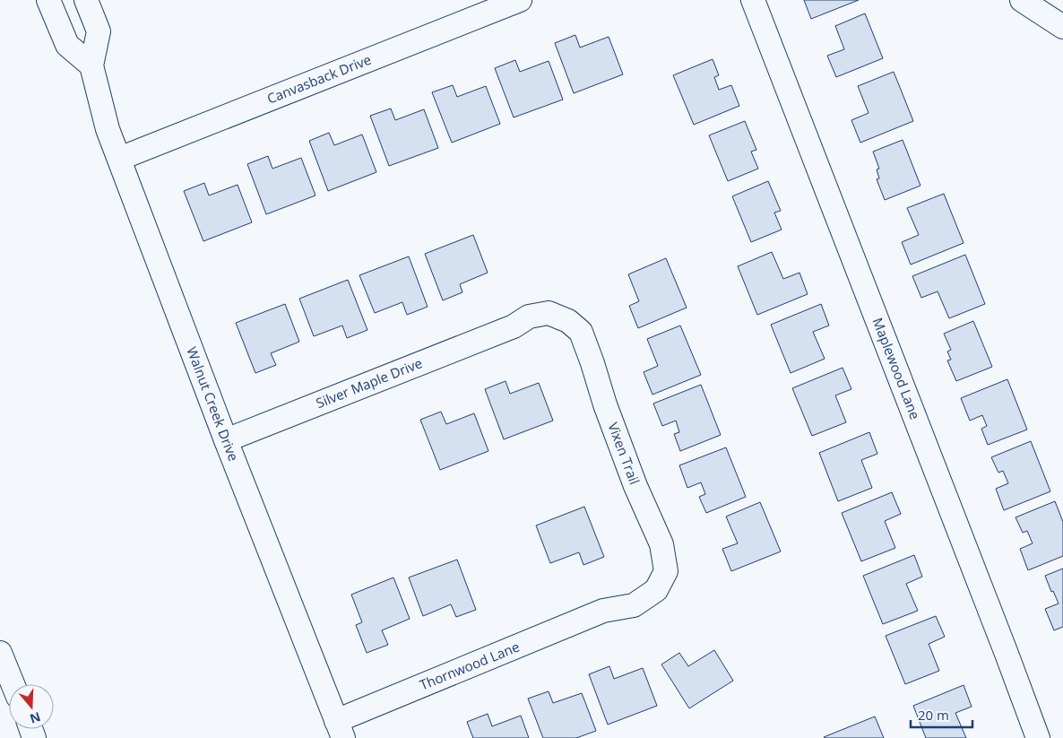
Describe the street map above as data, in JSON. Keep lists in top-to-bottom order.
{
  "streets": {
    "street": [
      "Canvasback Drive",
      "Maplewood Lane",
      "Silver Maple Drive",
      "Walnut Creek Drive",
      "Vixen Trail",
      "Thornwood Lane"
    ]
  },
  "crossings": [
    ["Canvasback Drive", "Walnut Creek Drive"],
    ["Silver Maple Drive", "Walnut Creek Drive"],
    ["Silver Maple Drive", "Vixen Trail"],
    ["Walnut Creek Drive", "Thornwood Lane"],
    ["Vixen Trail", "Thornwood Lane"]
  ],
  "scale_bar": "20 m",
  "north": "bottom"
}
